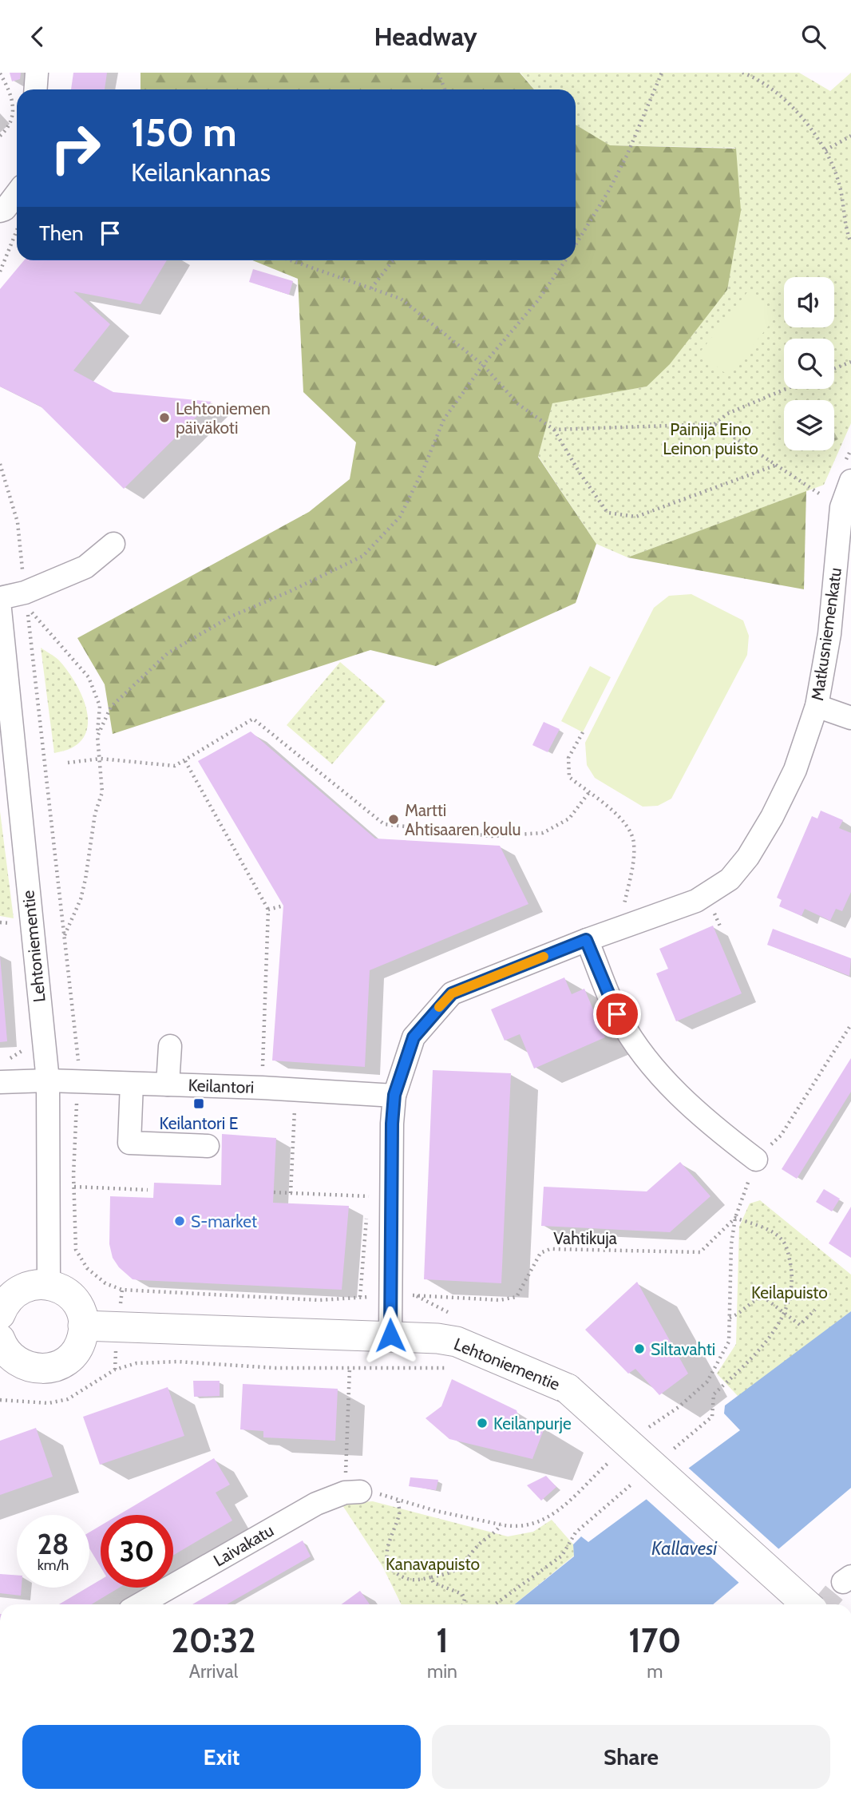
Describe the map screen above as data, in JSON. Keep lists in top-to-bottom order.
{
  "streets": {
    "main road": ["Lehtoniementie"],
    "street": ["Matkusniemenkatu", "Keilantori", "Laivakatu"],
    "path": ["Vahtikuja"]
  },
  "crossings": [
    ["Matkusniemenkatu", "Lehtoniementie"],
    ["Matkusniemenkatu", "Keilantori"],
    ["Lehtoniementie", "Keilantori"]
  ],
  "water": ["Kallavesi"],
  "parks": ["Painija Eino Leinon puisto", "Keilapuisto", "Kanavapuisto"],
  "places": {
    "other": [
      "Lehtoniemen päiväkoti",
      "Martti Ahtisaaren koulu",
      "S-market",
      "Siltavahti",
      "Keilanpurje"
    ],
    "transit": ["Keilantori E"]
  },
  "page": {
    "header": "Headway",
    "turn": ["150 m", "Keilankannas"],
    "then": "Then",
    "speed": "28 km/h",
    "limit": "30",
    "eta": [
      "20:32",
      "Arrival",
      "1",
      "min",
      "170",
      "m"
    ],
    "buttons": ["Exit", "Share"]
  }
}
